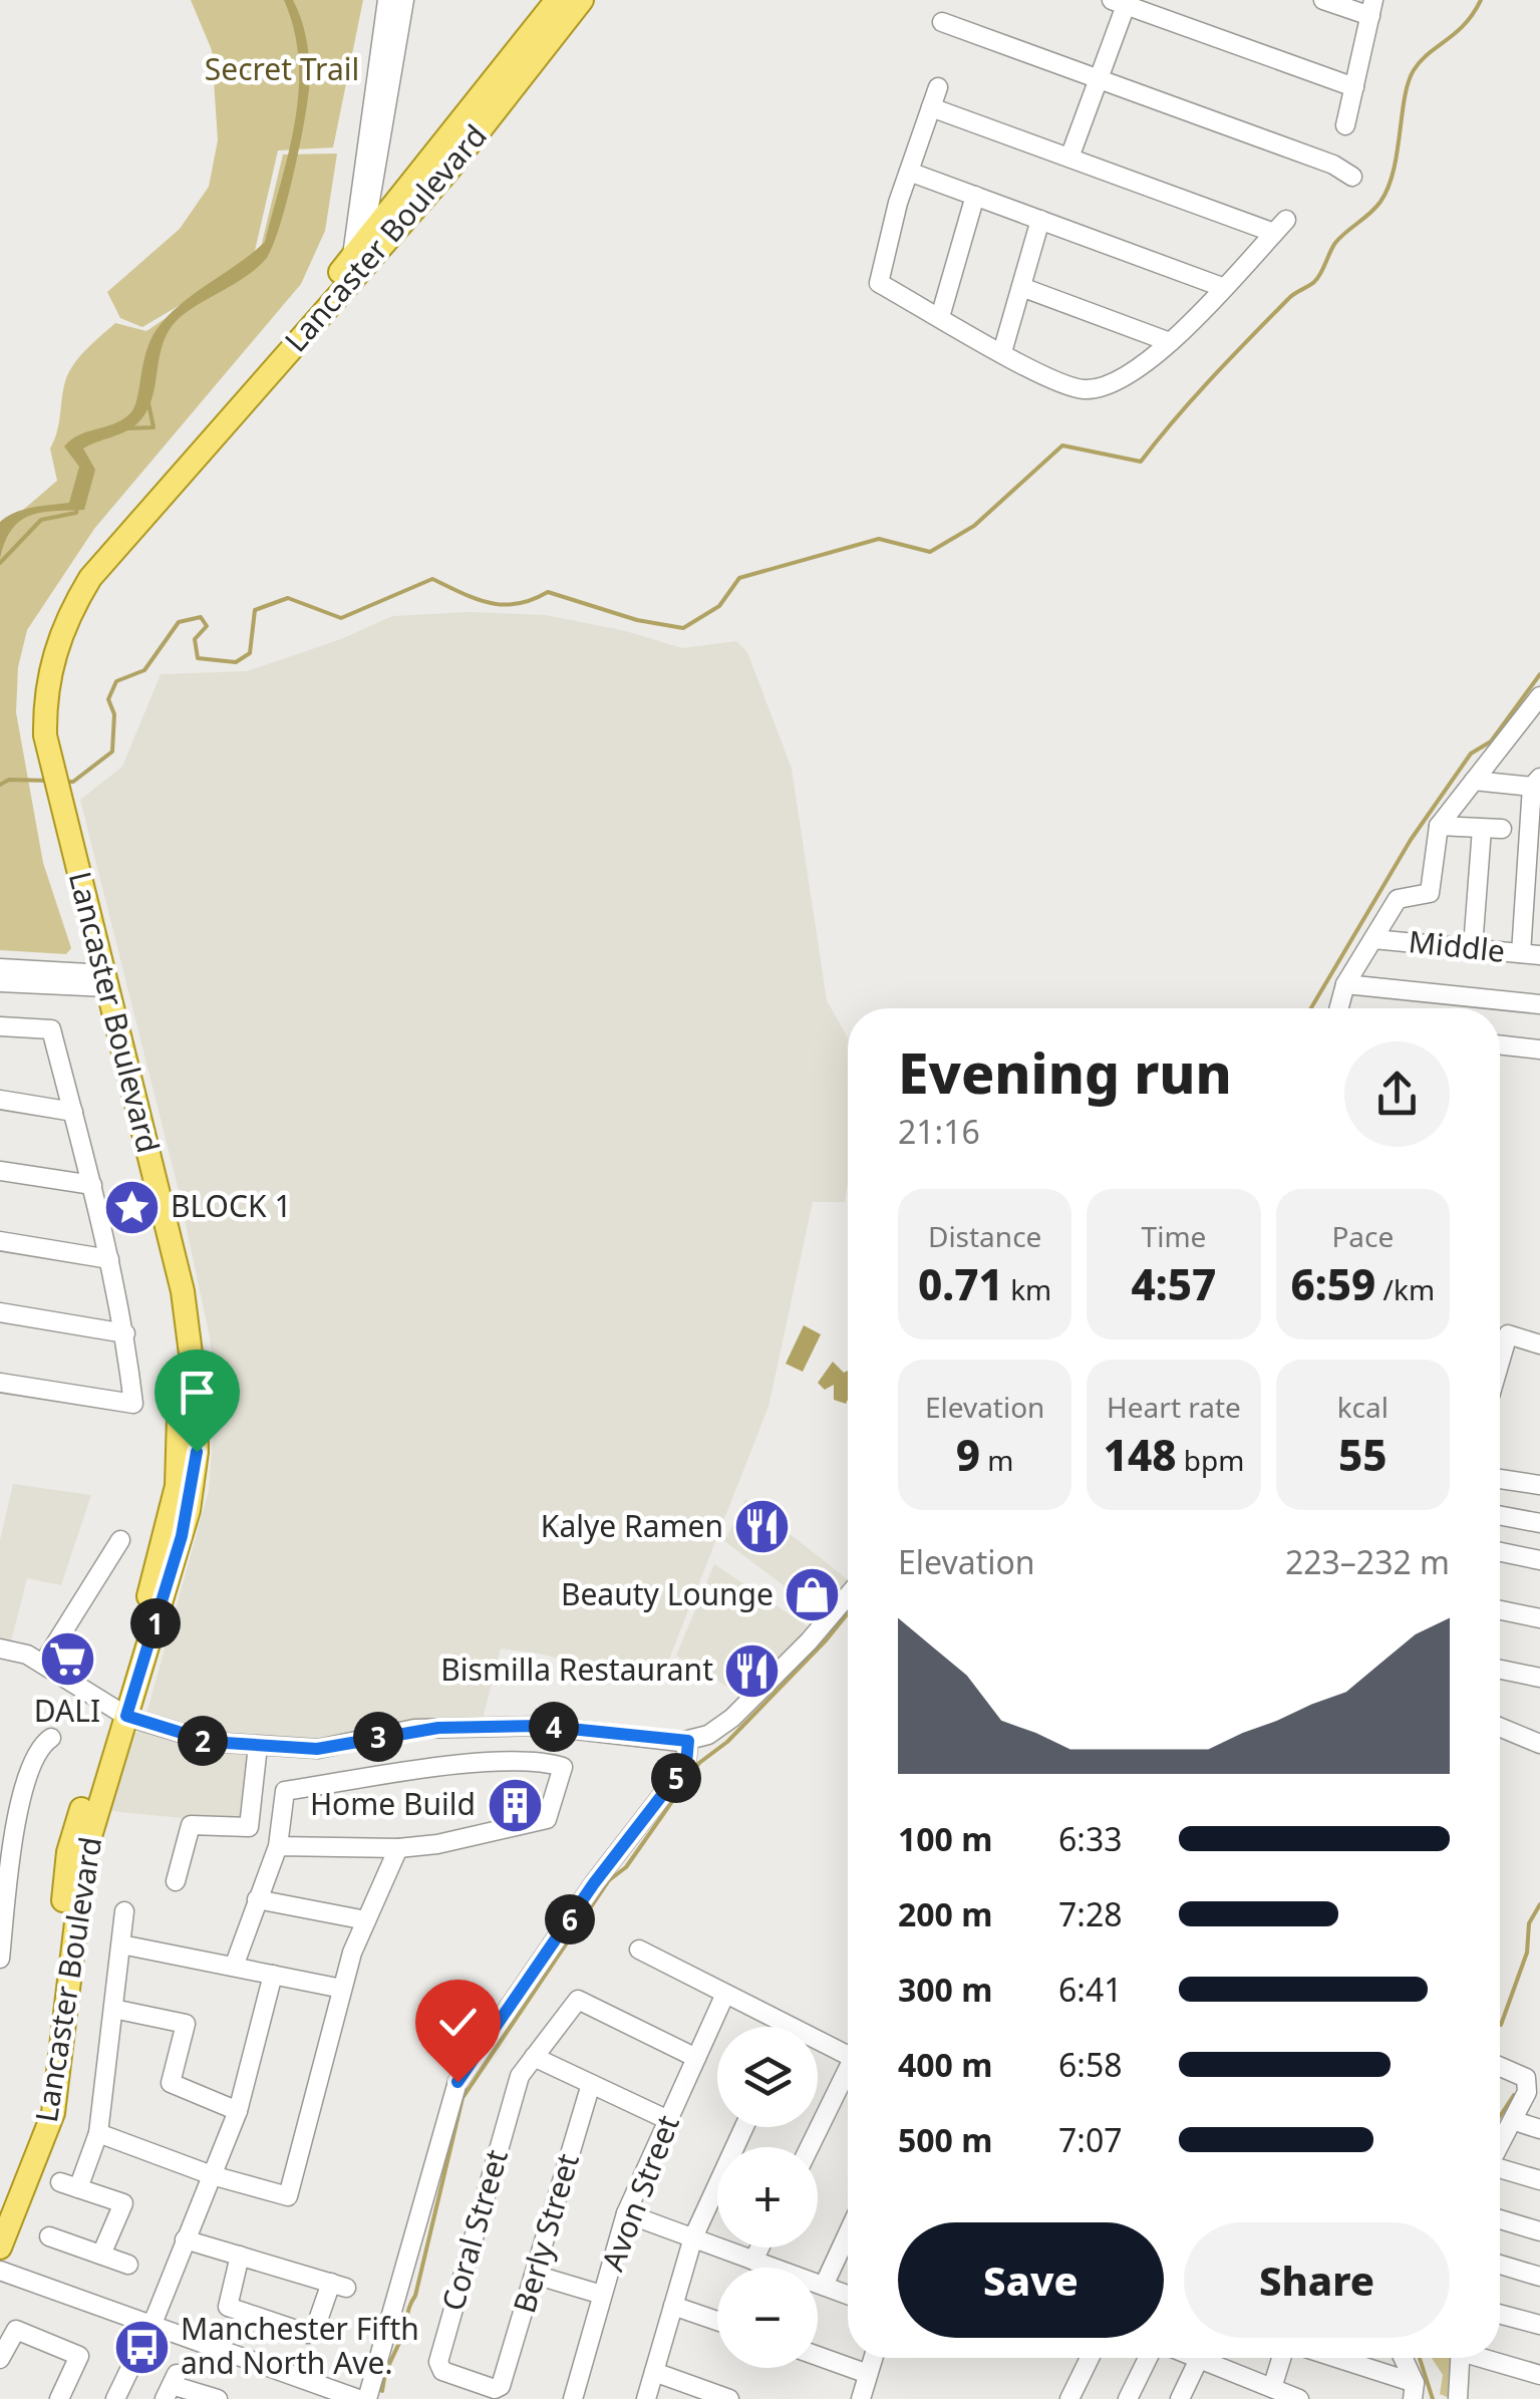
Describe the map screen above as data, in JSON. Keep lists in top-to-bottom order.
{
  "streets": {
    "main road": ["Lancaster Boulevard"],
    "street": [
      "Middle",
      "Avon Street",
      "Coral Street",
      "Berly Street"
    ]
  },
  "crossings": [
    ["Avon Street", "Coral Street"],
    ["Coral Street", "Berly Street"]
  ],
  "parks": ["Secret Trail"],
  "places": {
    "place": ["BLOCK 1"],
    "restaurant": ["Kalye Ramen", "Bismilla Restaurant"],
    "shop": ["Beauty Lounge"],
    "supermarket": ["DALI"],
    "building": ["Home Build"],
    "bus stop": ["Manchester Fifth and North Ave."]
  },
  "page": {
    "heading": ["Evening run", "21:16"],
    "stats": [
      ["Distance", "0.71 km"],
      ["Time", "4:57"],
      ["Pace", "6:59 /km"],
      ["Elevation", "9 m"],
      ["Heart rate", "148 bpm"],
      ["kcal", "55"]
    ],
    "chart": ["Elevation", "223–232 m"],
    "pins": [
      "1",
      "4",
      "3",
      "2",
      "5",
      "6"
    ],
    "list": [
      {
        "name": "100 m",
        "note": "6:33"
      },
      {
        "name": "200 m",
        "note": "7:28"
      },
      {
        "name": "300 m",
        "note": "6:41"
      },
      {
        "name": "400 m",
        "note": "6:58"
      },
      {
        "name": "500 m",
        "note": "7:07"
      }
    ],
    "map_buttons": ["+", "−"],
    "buttons": ["Save", "Share"]
  }
}
